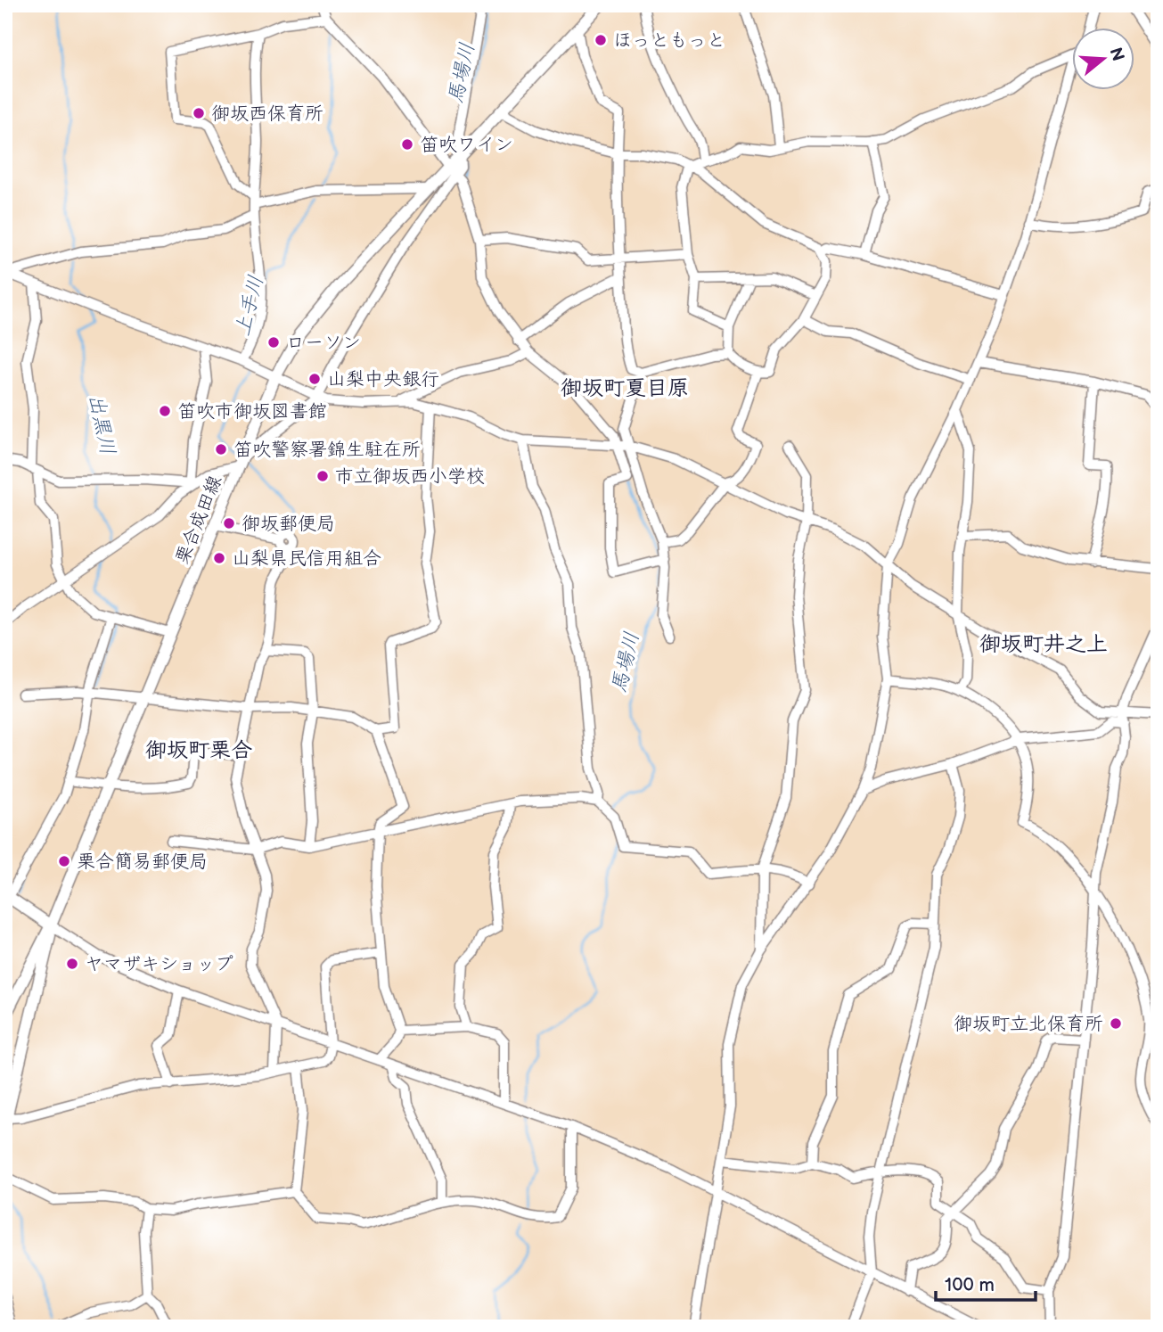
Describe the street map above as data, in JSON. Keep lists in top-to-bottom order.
{
  "streets": {
    "main road": ["栗合成田線"]
  },
  "districts": ["御坂町夏目原", "御坂町井之上", "御坂町栗合"],
  "water": ["馬場川", "上手川", "出黒川"],
  "places": [
    "ほっともっと",
    "御坂西保育所",
    "笛吹ワイン",
    "ローソン",
    "山梨中央銀行",
    "笛吹市御坂図書館",
    "笛吹警察署錦生駐在所",
    "市立御坂西小学校",
    "御坂郵便局",
    "山梨県民信用組合",
    "栗合簡易郵便局",
    "ヤマザキショップ",
    "御坂町立北保育所"
  ],
  "scale_bar": "100 m",
  "north": "right"
}
